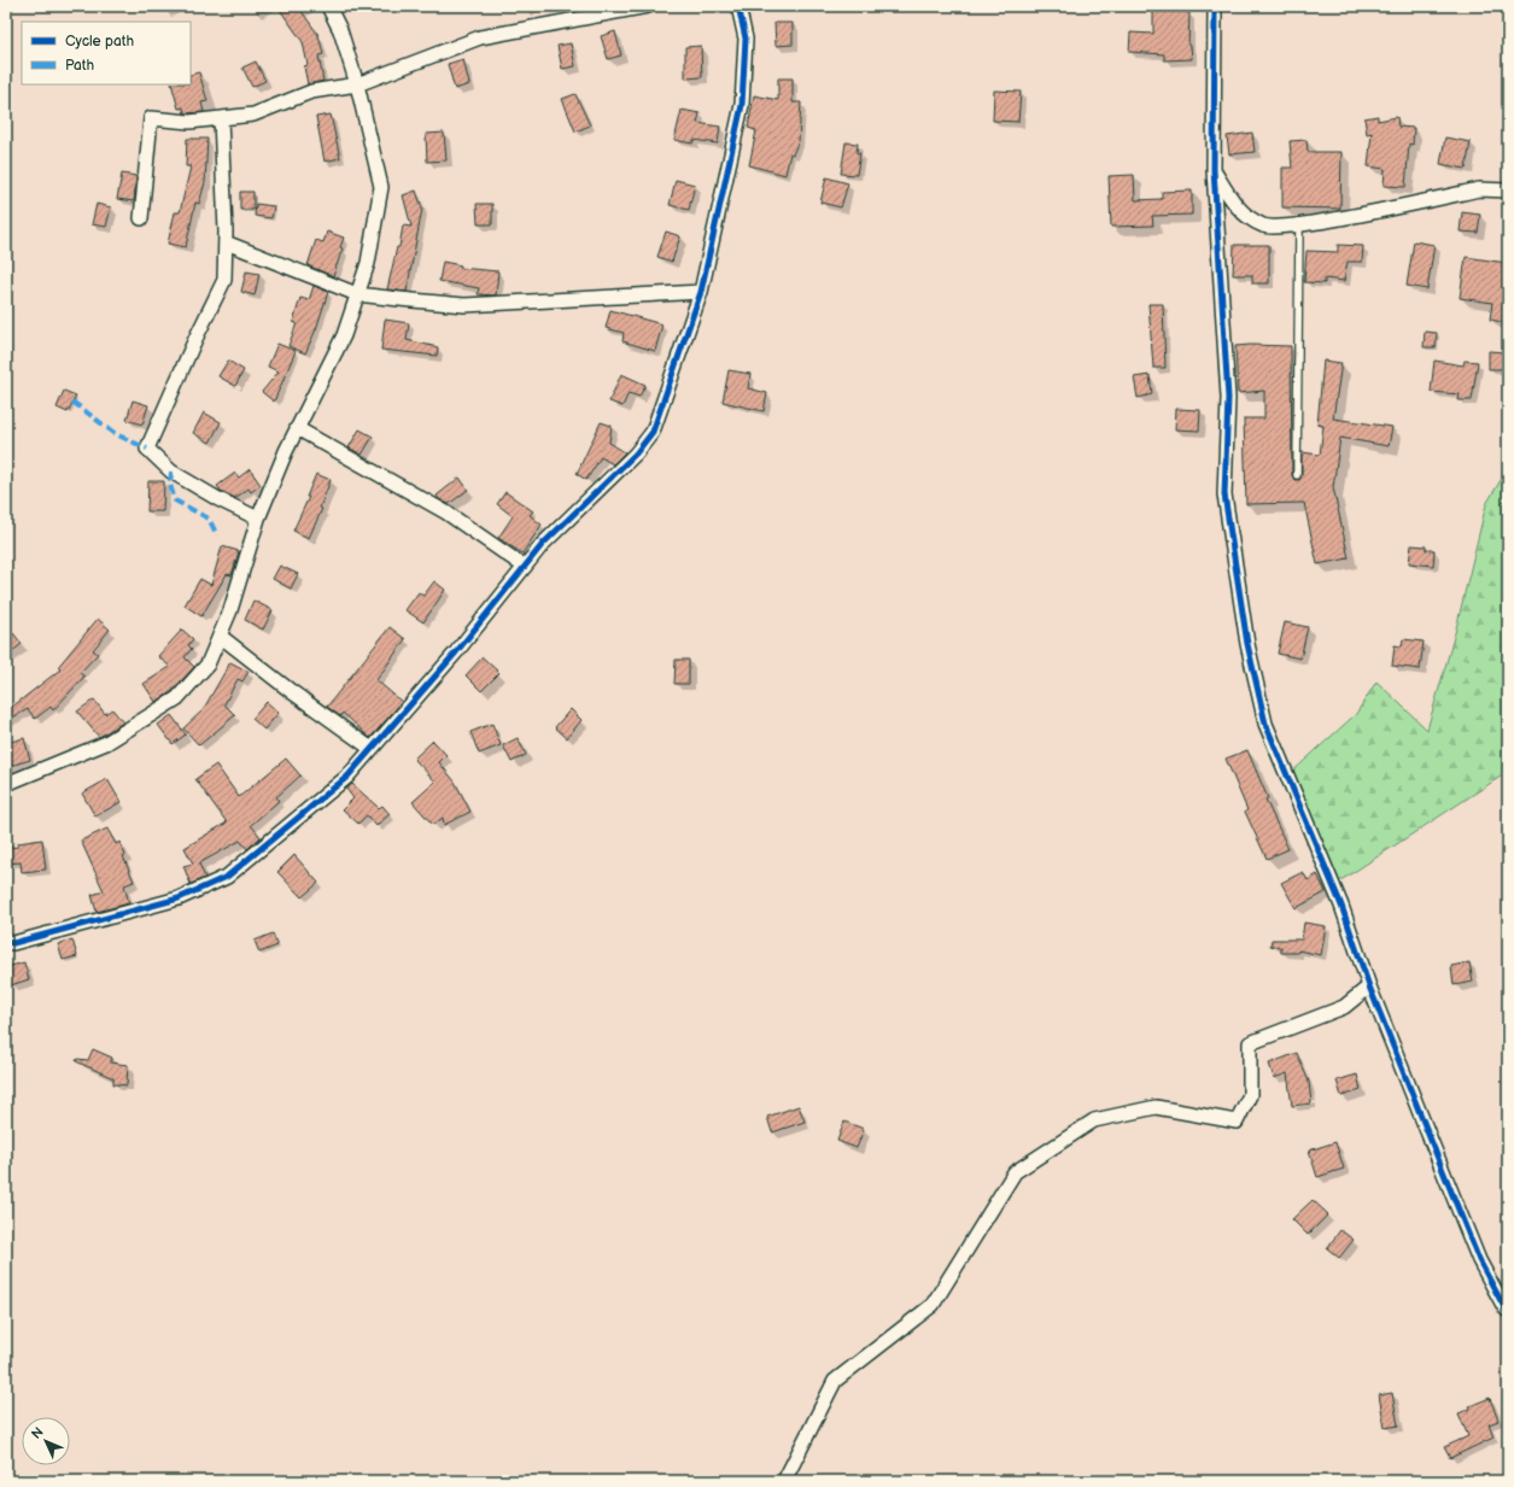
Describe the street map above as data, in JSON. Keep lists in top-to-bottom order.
{
  "legend": ["Cycle path", "Path"],
  "north": "top left"
}
